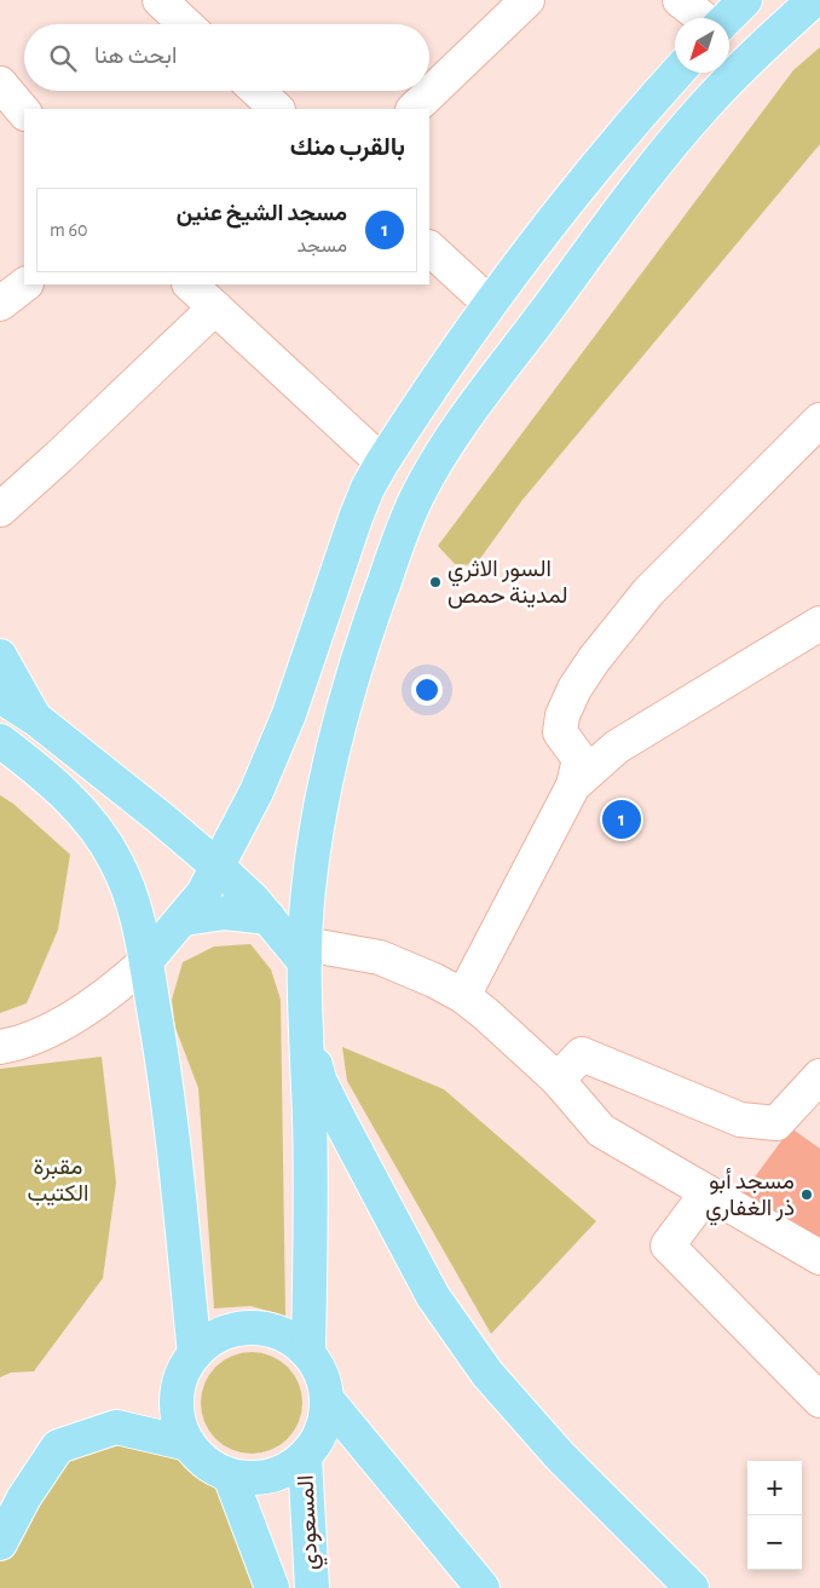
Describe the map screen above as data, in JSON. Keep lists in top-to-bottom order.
{
  "streets": {
    "main road": ["المسعودي"]
  },
  "parks": ["مقبرة الكتيب"],
  "places": ["السور الاثري لمدينة حمص", "مسجد أبو ذر الغفاري"],
  "north": "bottom left",
  "page": {
    "search": "ابحث هنا",
    "heading": "بالقرب منك",
    "list": [
      {
        "mark": "1",
        "name": "مسجد الشيخ عنين",
        "note": "مسجد",
        "value": "60 m"
      }
    ],
    "pins": "1",
    "map_buttons": ["+", "−"]
  }
}
